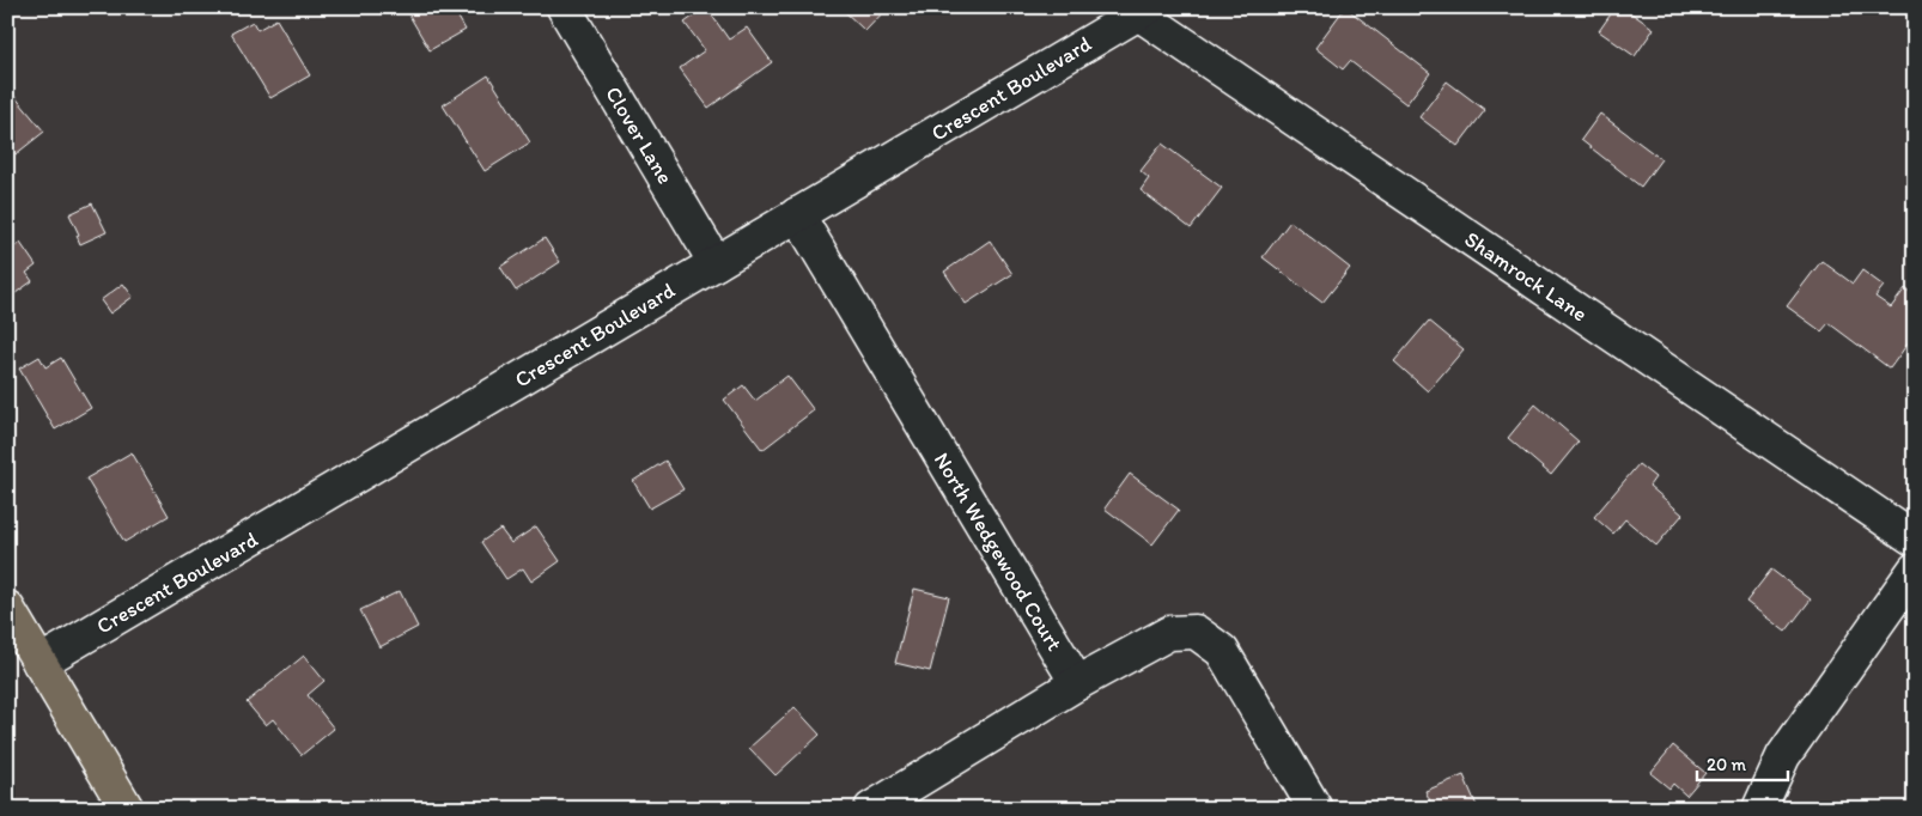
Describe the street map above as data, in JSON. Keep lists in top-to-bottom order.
{
  "streets": {
    "street": [
      "Crescent Boulevard",
      "Clover Lane",
      "Shamrock Lane",
      "North Wedgewood Court"
    ]
  },
  "crossings": [
    ["Crescent Boulevard", "Clover Lane"],
    ["Crescent Boulevard", "Shamrock Lane"],
    ["Crescent Boulevard", "North Wedgewood Court"]
  ],
  "scale_bar": "20 m"
}
